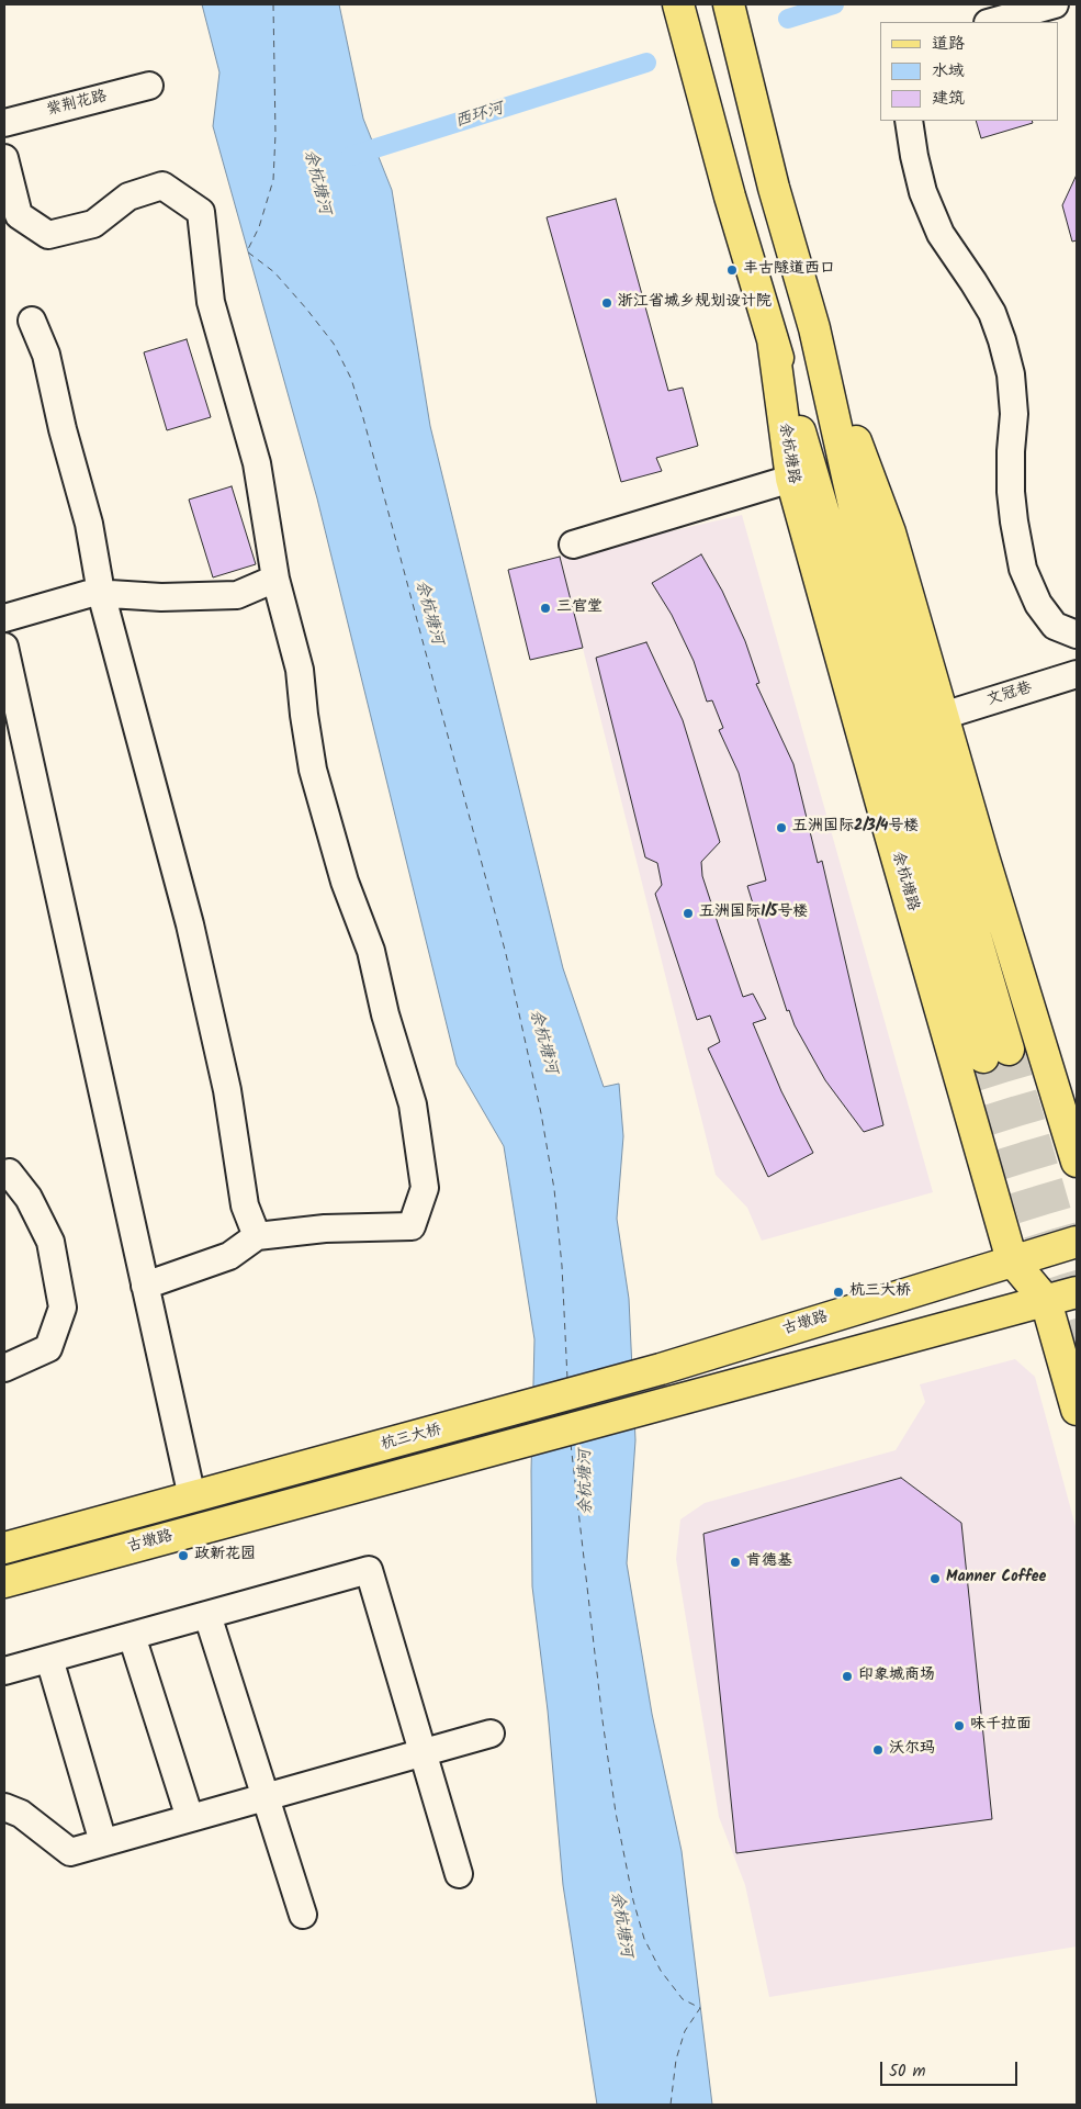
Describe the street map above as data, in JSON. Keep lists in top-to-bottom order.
{
  "streets": {
    "main road": ["余杭塘路", "古墩路", "杭三大桥"],
    "street": ["紫荆花路", "文冠巷"]
  },
  "crossings": [
    ["余杭塘路", "文冠巷"],
    ["余杭塘路", "古墩路"],
    ["古墩路", "杭三大桥"]
  ],
  "water": ["西环河", "余杭塘河"],
  "places": [
    "丰古隧道西口",
    "浙江省城乡规划设计院",
    "三官堂",
    "五洲国际2/3/4号楼",
    "五洲国际1/5号楼",
    "杭三大桥",
    "政新花园",
    "肯德基",
    "Manner Coffee",
    "印象城商场",
    "味千拉面",
    "沃尔玛"
  ],
  "legend": ["道路", "水域", "建筑"],
  "scale_bar": "50 m"
}
